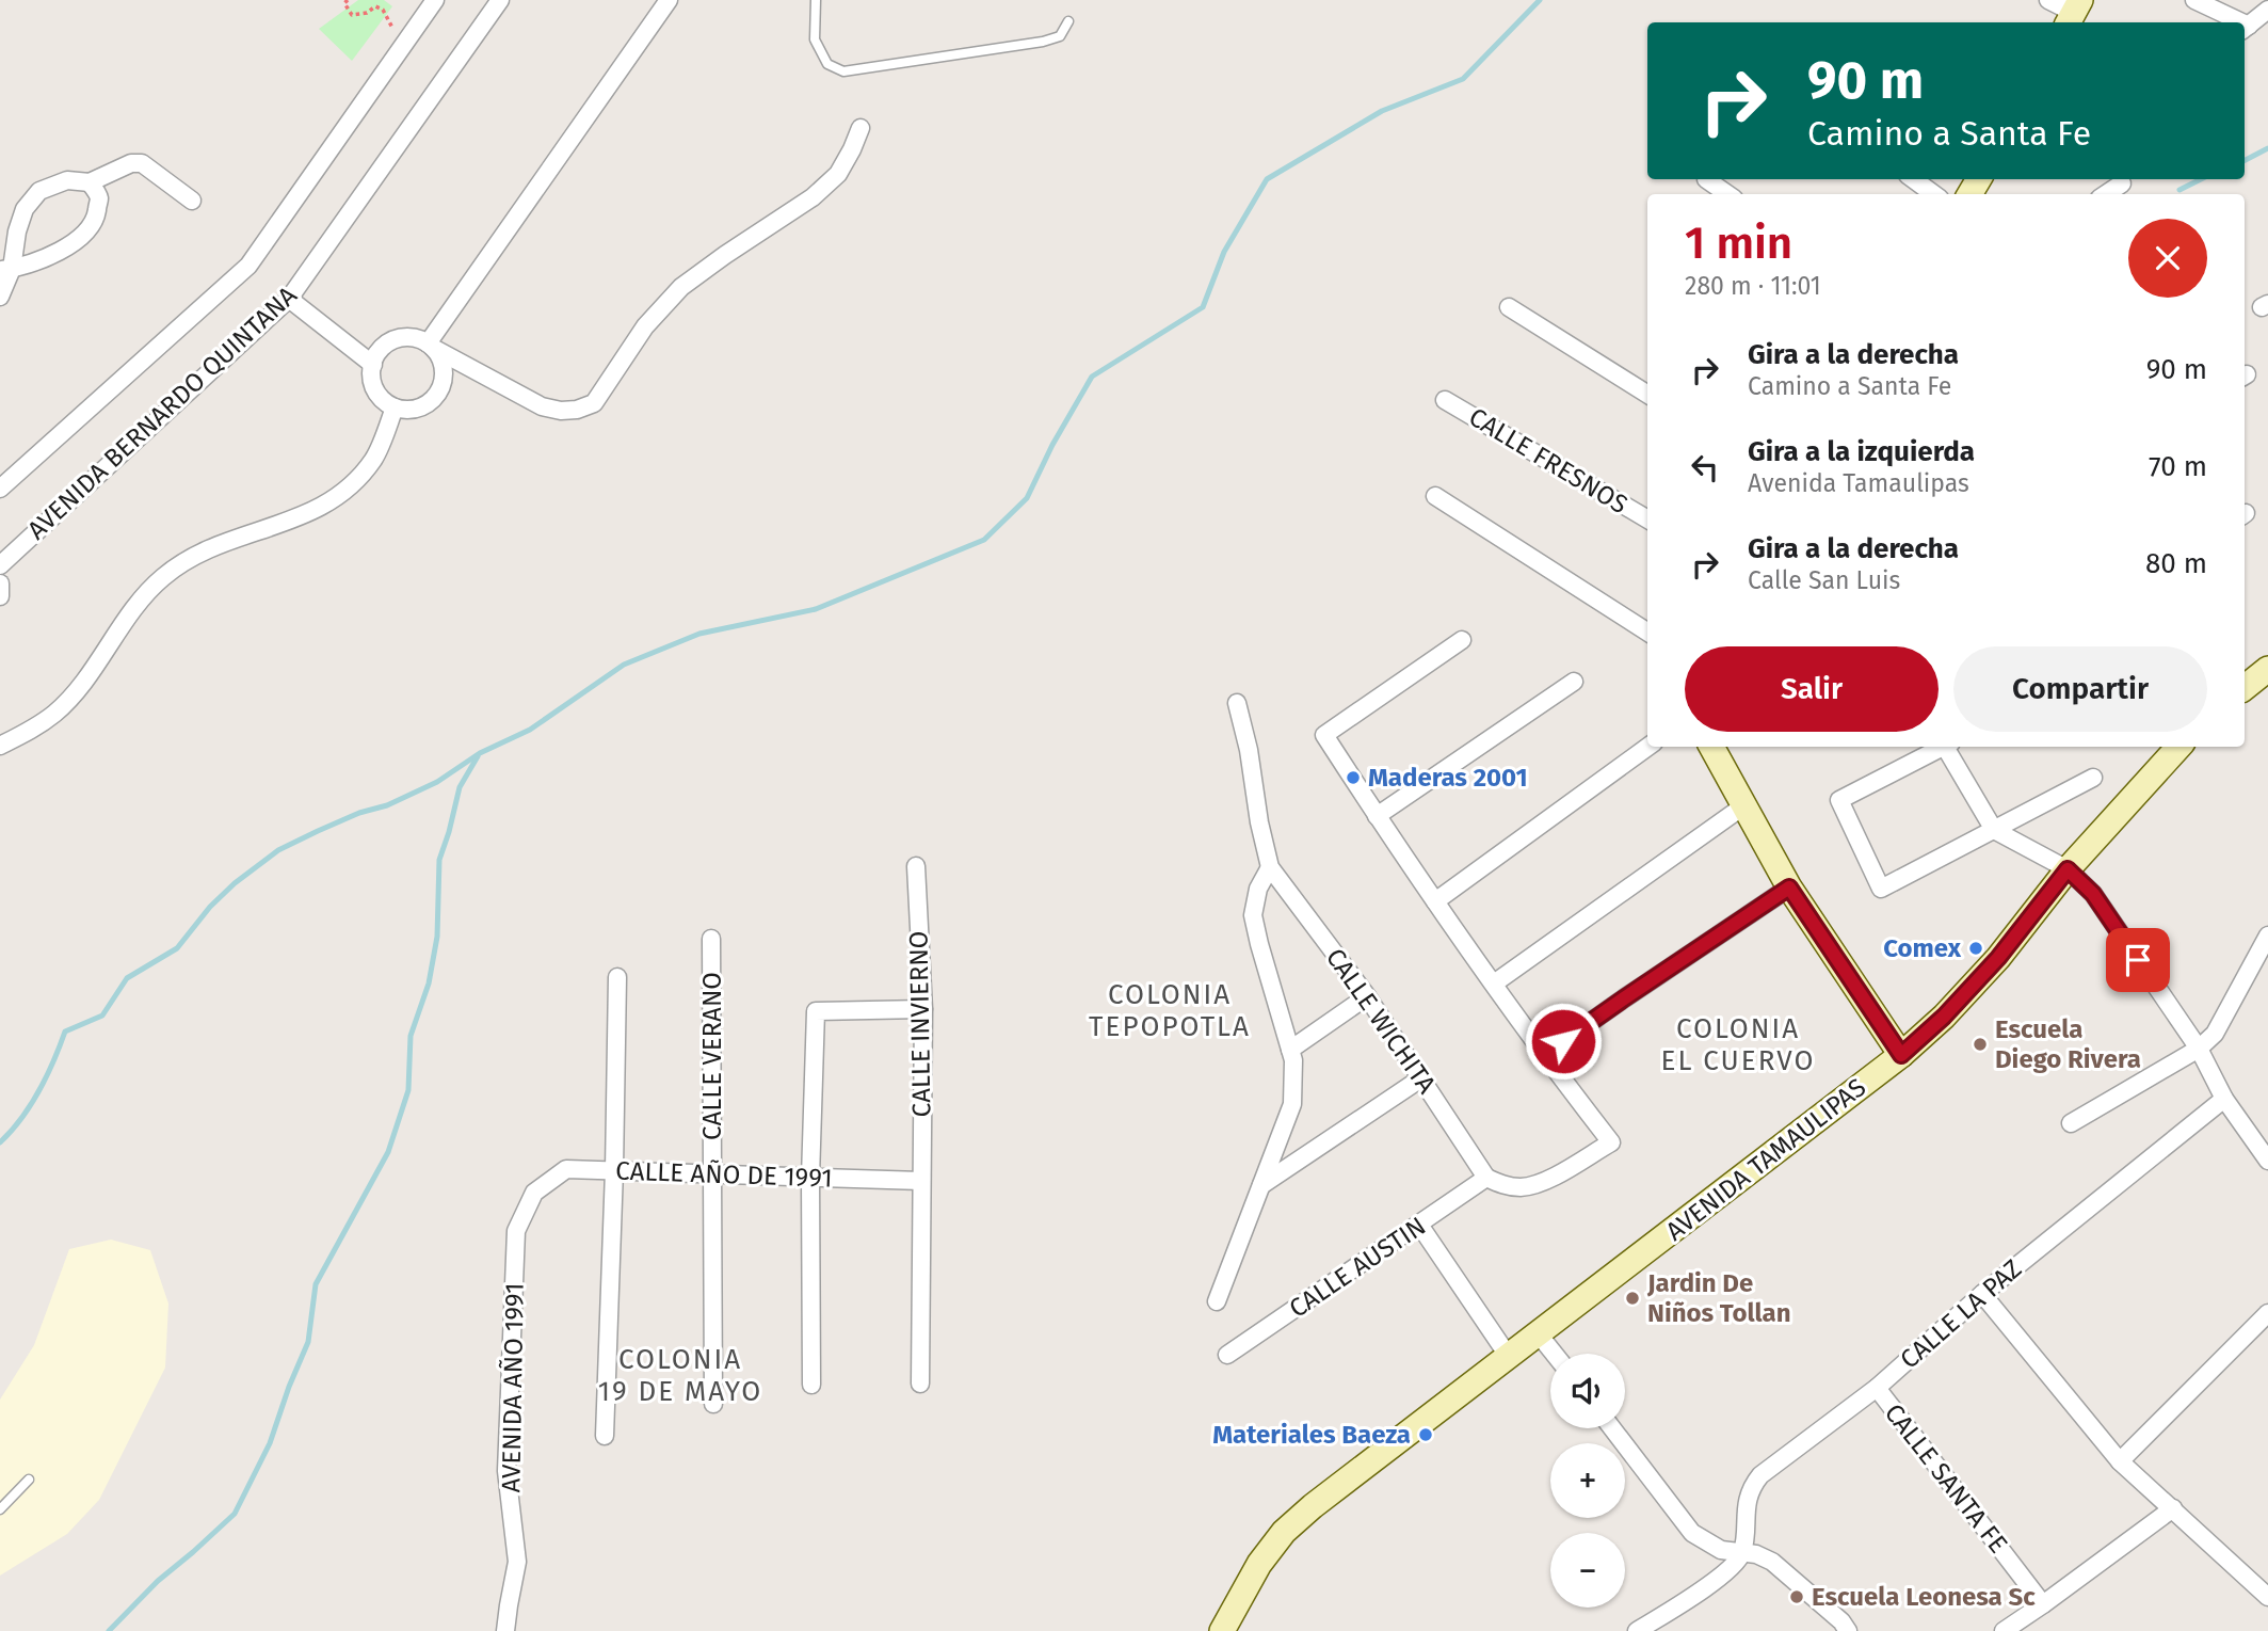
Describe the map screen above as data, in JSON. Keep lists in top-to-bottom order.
{
  "streets": {
    "street": [
      "AVENIDA BERNARDO QUINTANA",
      "CALLE FRESNOS",
      "CALLE WICHITA",
      "CALLE INVIERNO",
      "CALLE VERANO",
      "AVENIDA TAMAULIPAS",
      "CALLE AÑO DE 1991",
      "CALLE AUSTIN",
      "CALLE LA PAZ",
      "AVENIDA AÑO 1991",
      "CALLE SANTA FE"
    ]
  },
  "crossings": [
    ["CALLE WICHITA", "CALLE AUSTIN"],
    ["CALLE INVIERNO", "CALLE AÑO DE 1991"],
    ["CALLE VERANO", "CALLE AÑO DE 1991"],
    ["CALLE AÑO DE 1991", "AVENIDA AÑO 1991"],
    ["CALLE LA PAZ", "CALLE SANTA FE"]
  ],
  "districts": ["COLONIA TEPOPOTLA", "COLONIA EL CUERVO", "COLONIA 19 DE MAYO"],
  "places": [
    "Maderas 2001",
    "Comex",
    "Escuela Diego Rivera",
    "Jardin De Niños Tollan",
    "Materiales Baeza",
    "Escuela Leonesa Sc"
  ],
  "page": {
    "turn": ["90 m", "Camino a Santa Fe"],
    "heading": ["1 min", "280 m · 11:01"],
    "list": [
      {
        "name": "Gira a la derecha",
        "note": "Camino a Santa Fe",
        "value": "90 m"
      },
      {
        "name": "Gira a la izquierda",
        "note": "Avenida Tamaulipas",
        "value": "70 m"
      },
      {
        "name": "Gira a la derecha",
        "note": "Calle San Luis",
        "value": "80 m"
      }
    ],
    "buttons": ["Salir", "Compartir"],
    "map_buttons": ["+", "−"]
  }
}
